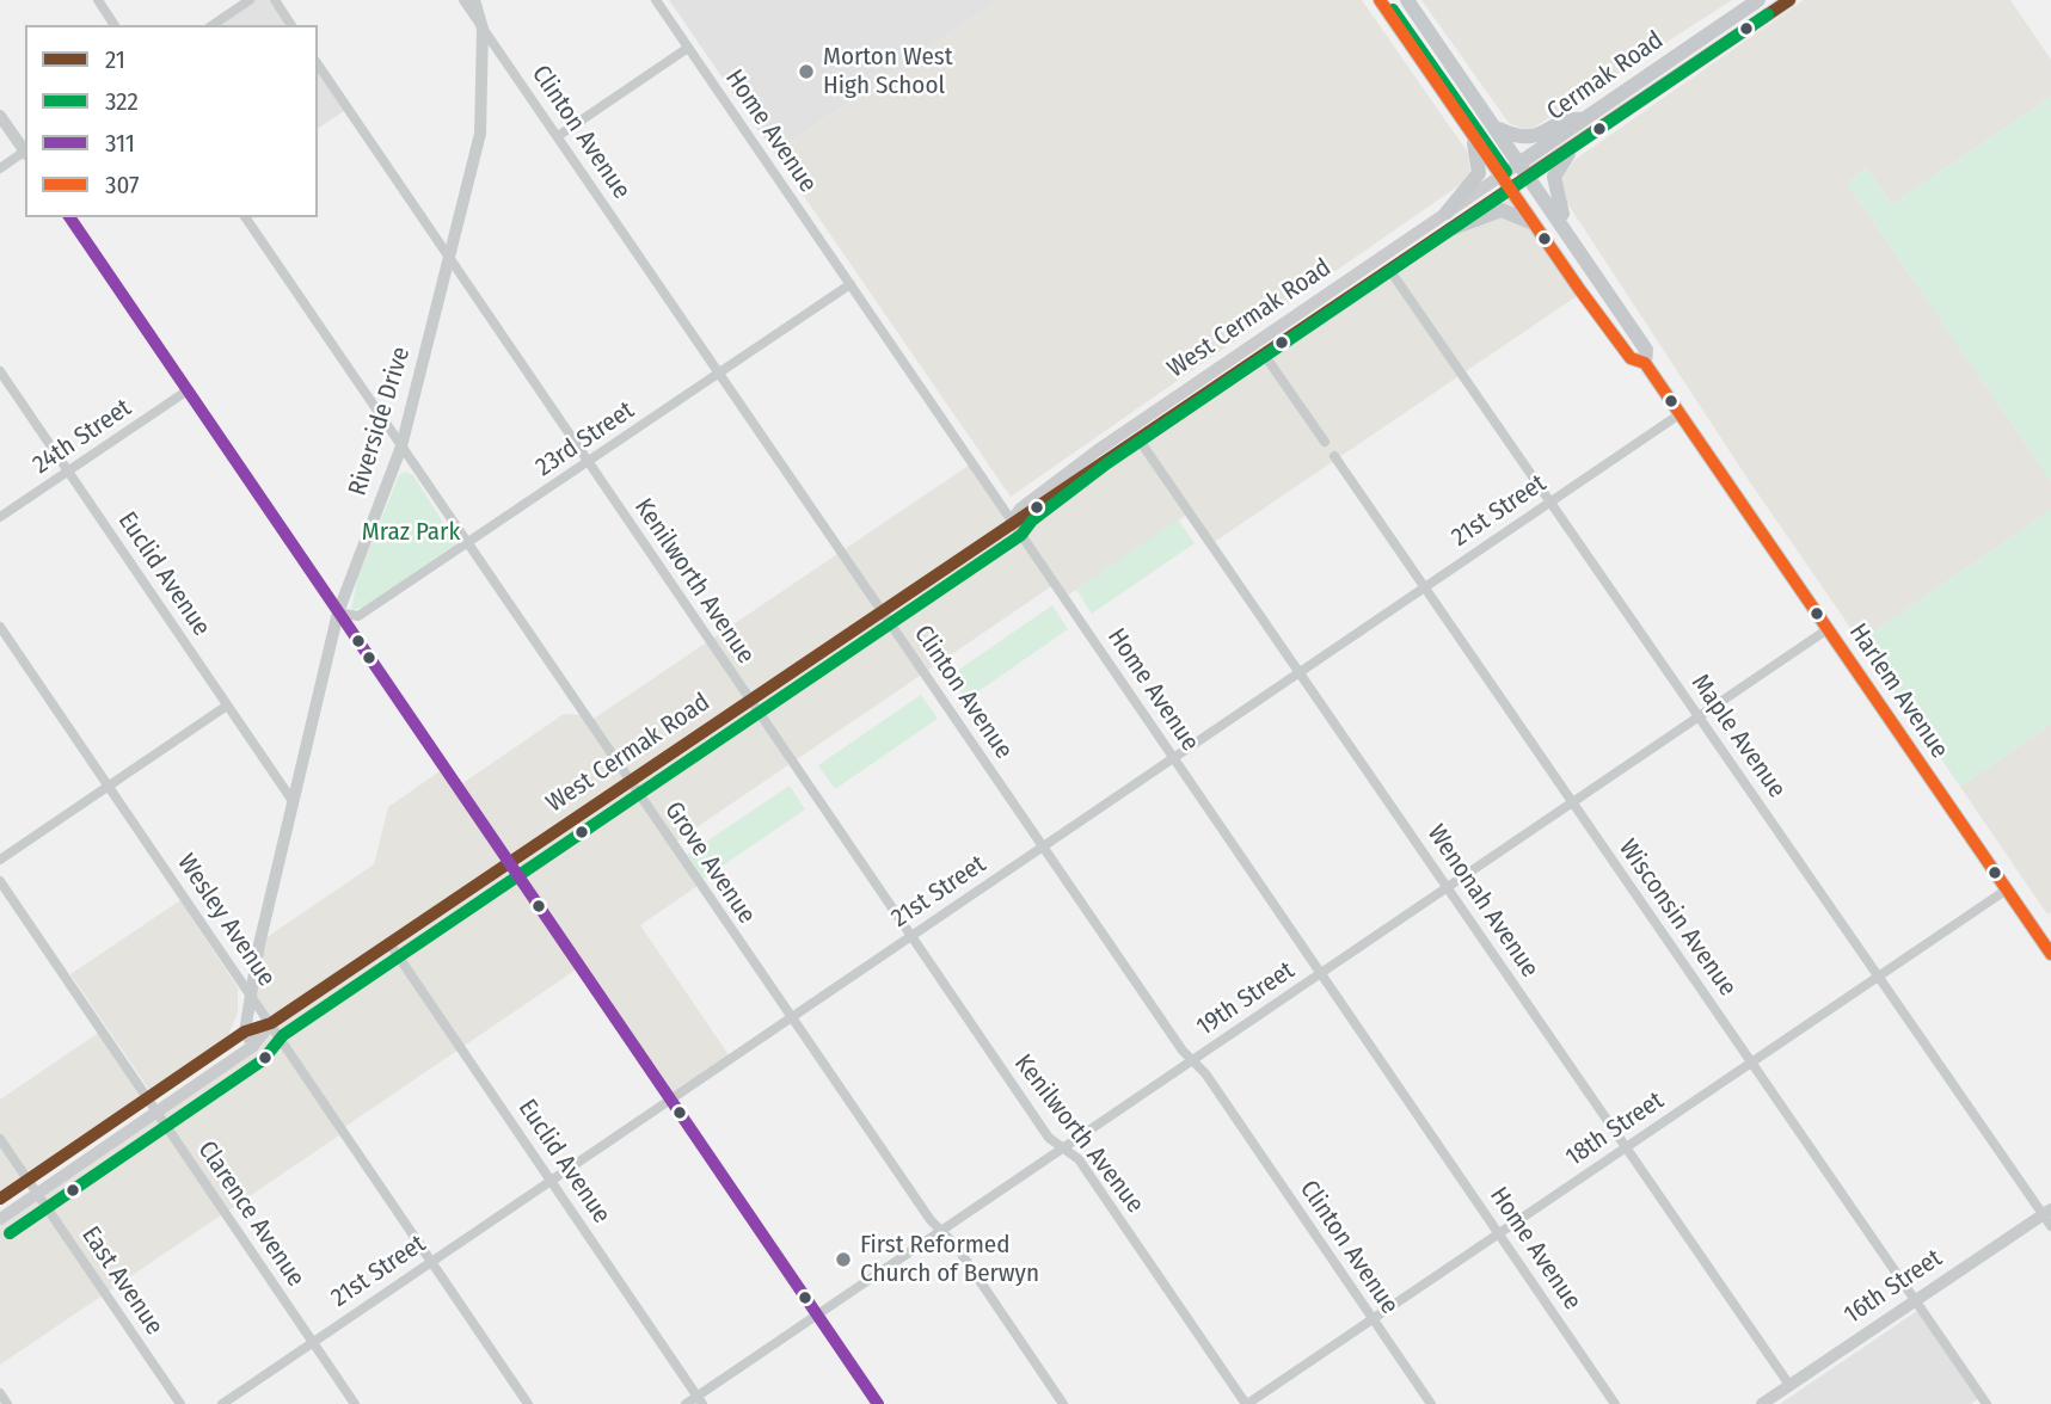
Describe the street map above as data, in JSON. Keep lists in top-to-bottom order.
{
  "streets": {
    "main road": ["Cermak Road", "West Cermak Road", "Harlem Avenue"],
    "street": [
      "Home Avenue",
      "Clinton Avenue",
      "Riverside Drive",
      "24th Street",
      "23rd Street",
      "21st Street",
      "Euclid Avenue",
      "Kenilworth Avenue",
      "Maple Avenue",
      "Grove Avenue",
      "Wenonah Avenue",
      "Wisconsin Avenue",
      "Wesley Avenue",
      "19th Street",
      "18th Street",
      "Clarence Avenue",
      "East Avenue",
      "16th Street"
    ]
  },
  "crossings": [
    ["Cermak Road", "West Cermak Road"],
    ["Home Avenue", "West Cermak Road"],
    ["Home Avenue", "23rd Street"],
    ["Home Avenue", "21st Street"],
    ["Home Avenue", "19th Street"],
    ["Home Avenue", "18th Street"],
    ["Clinton Avenue", "West Cermak Road"],
    ["Clinton Avenue", "Riverside Drive"],
    ["Clinton Avenue", "23rd Street"],
    ["Clinton Avenue", "21st Street"],
    ["Clinton Avenue", "19th Street"],
    ["Clinton Avenue", "18th Street"],
    ["West Cermak Road", "Riverside Drive"],
    ["West Cermak Road", "Euclid Avenue"],
    ["West Cermak Road", "Kenilworth Avenue"],
    ["West Cermak Road", "Maple Avenue"],
    ["West Cermak Road", "Grove Avenue"],
    ["West Cermak Road", "Wenonah Avenue"],
    ["West Cermak Road", "Wesley Avenue"],
    ["West Cermak Road", "Clarence Avenue"],
    ["West Cermak Road", "East Avenue"],
    ["Riverside Drive", "23rd Street"],
    ["Riverside Drive", "Euclid Avenue"],
    ["Riverside Drive", "Kenilworth Avenue"],
    ["Riverside Drive", "Grove Avenue"],
    ["Riverside Drive", "Wesley Avenue"],
    ["24th Street", "Euclid Avenue"],
    ["23rd Street", "Kenilworth Avenue"],
    ["23rd Street", "Grove Avenue"],
    ["21st Street", "Euclid Avenue"],
    ["21st Street", "Kenilworth Avenue"],
    ["21st Street", "Harlem Avenue"],
    ["21st Street", "Maple Avenue"],
    ["21st Street", "Grove Avenue"],
    ["21st Street", "Wenonah Avenue"],
    ["21st Street", "Wisconsin Avenue"],
    ["21st Street", "Wesley Avenue"],
    ["21st Street", "Clarence Avenue"],
    ["Euclid Avenue", "19th Street"],
    ["Kenilworth Avenue", "19th Street"],
    ["Kenilworth Avenue", "18th Street"],
    ["Harlem Avenue", "19th Street"],
    ["Harlem Avenue", "18th Street"],
    ["Maple Avenue", "19th Street"],
    ["Maple Avenue", "18th Street"],
    ["Maple Avenue", "16th Street"],
    ["Grove Avenue", "19th Street"],
    ["Wenonah Avenue", "19th Street"],
    ["Wenonah Avenue", "18th Street"],
    ["Wenonah Avenue", "16th Street"],
    ["Wisconsin Avenue", "19th Street"],
    ["Wisconsin Avenue", "18th Street"],
    ["Wisconsin Avenue", "16th Street"]
  ],
  "parks": ["Mraz Park"],
  "places": ["Morton West High School", "First Reformed Church of Berwyn"],
  "lines": [
    "transit line 21",
    "transit line 307",
    "transit line 322",
    "transit line 311"
  ],
  "legend": [
    "21",
    "322",
    "311",
    "307"
  ]
}
